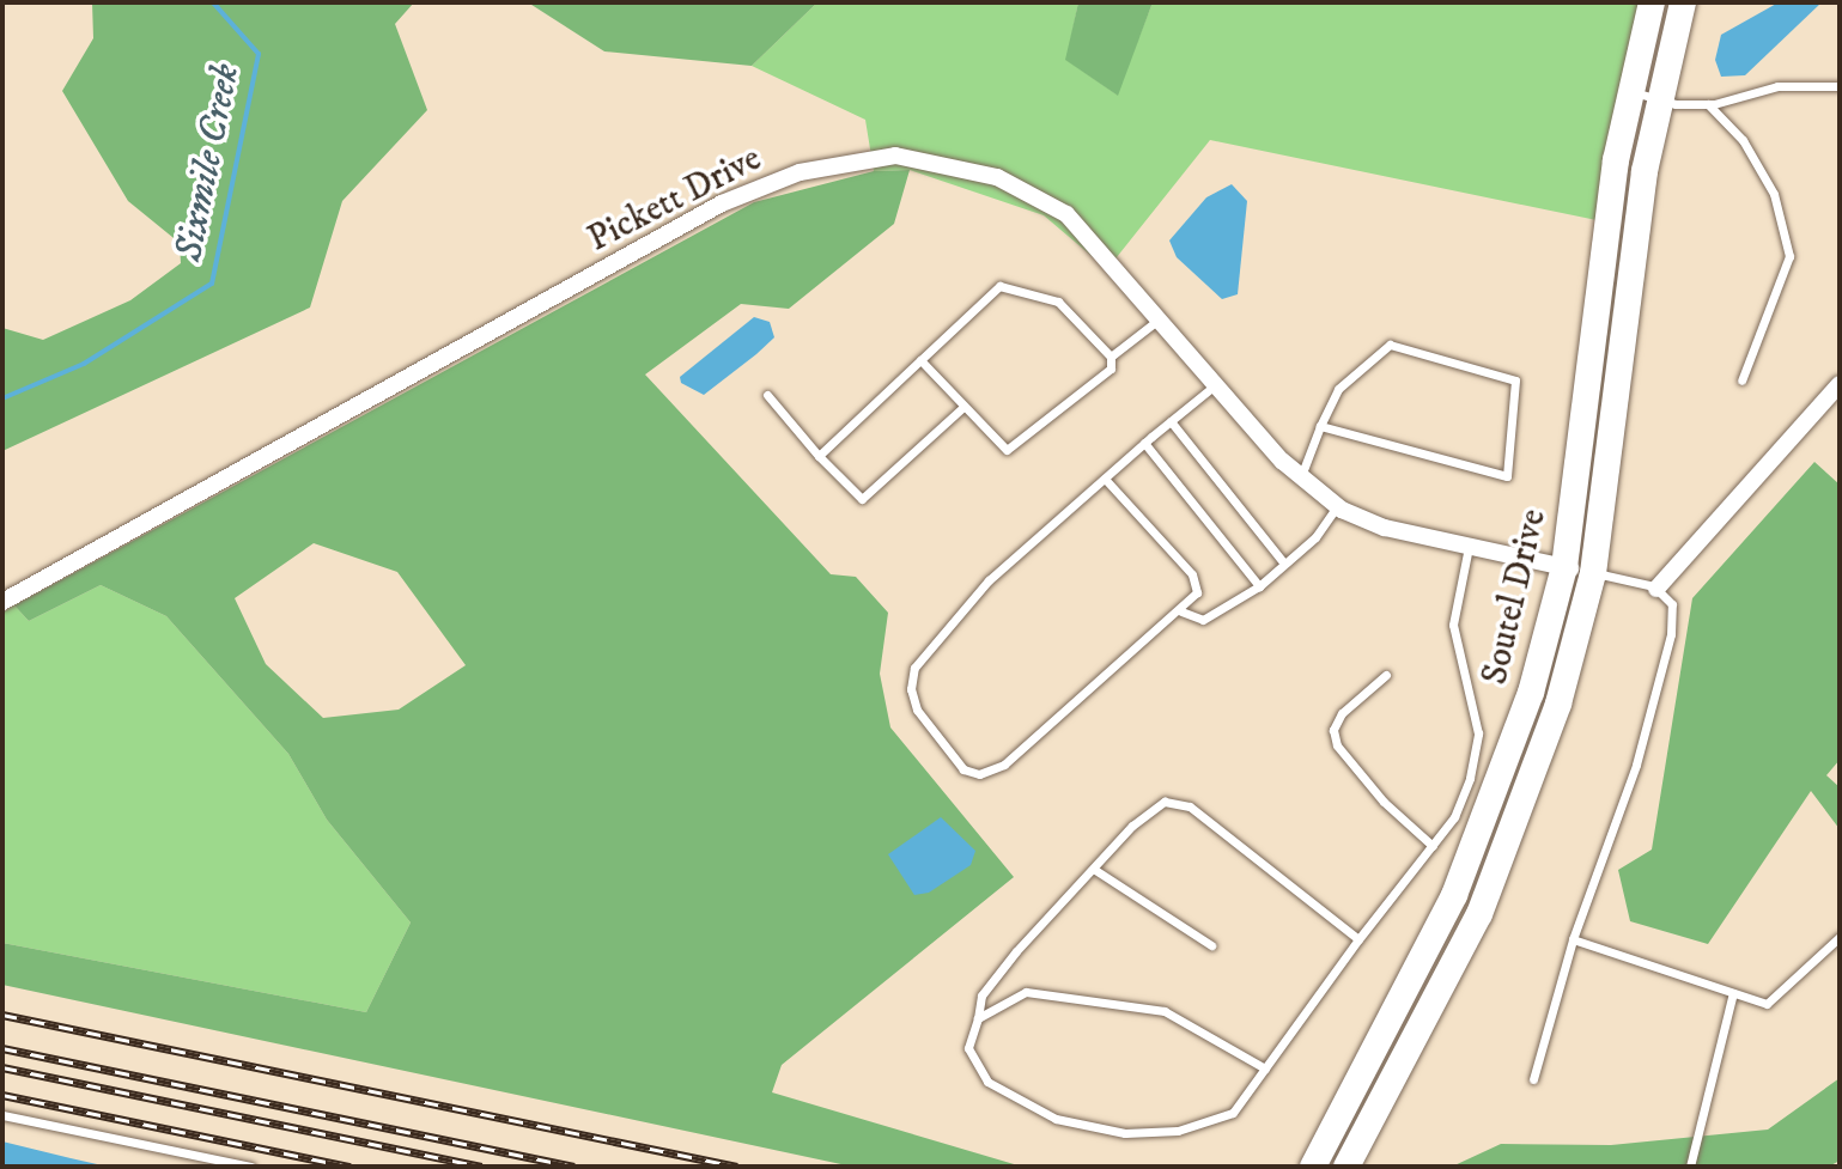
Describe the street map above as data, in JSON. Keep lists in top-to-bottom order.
{
  "streets": {
    "main road": ["Soutel Drive"],
    "street": ["Pickett Drive"]
  },
  "crossings": [
    ["Pickett Drive", "Soutel Drive"]
  ],
  "water": ["Sixmile Creek"]
}
